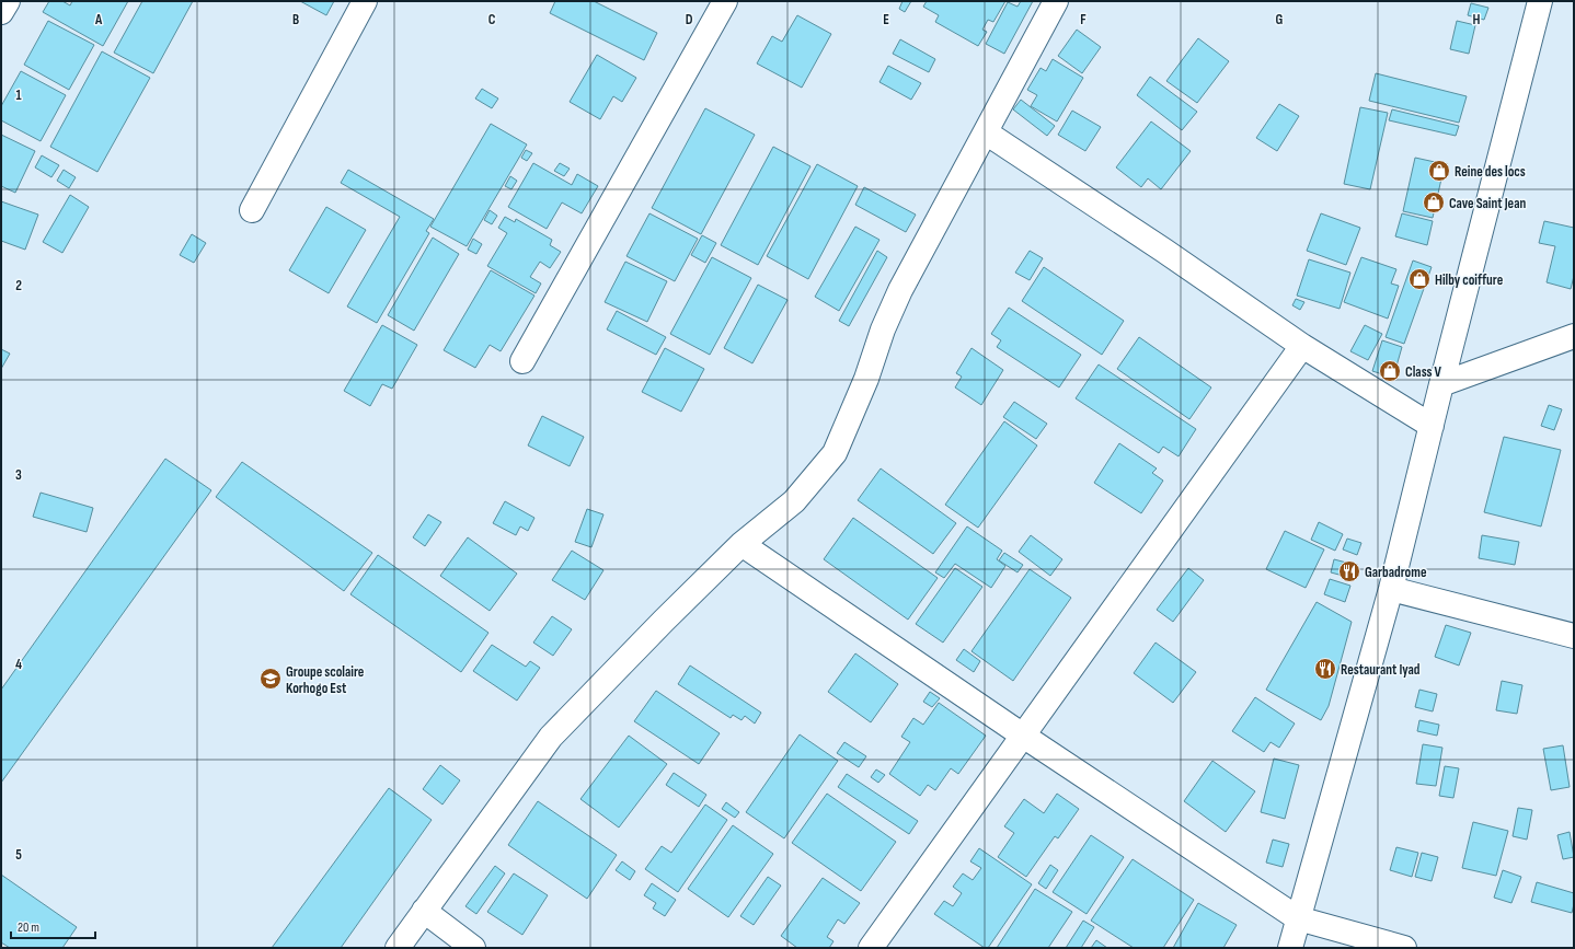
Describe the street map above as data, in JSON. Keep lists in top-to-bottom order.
{
  "places": {
    "shop": [
      "Reine des locs",
      "Cave Saint Jean",
      "Hilby coiffure",
      "Class V"
    ],
    "restaurant": ["Garbadrome", "Restaurant Iyad"],
    "school or university": ["Groupe scolaire Korhogo Est"]
  },
  "scale_bar": "20 m",
  "grid": {
    "columns": [
      "A",
      "B",
      "C",
      "D",
      "E",
      "F",
      "G",
      "H"
    ],
    "rows": [
      "1",
      "2",
      "3",
      "4",
      "5"
    ]
  }
}
